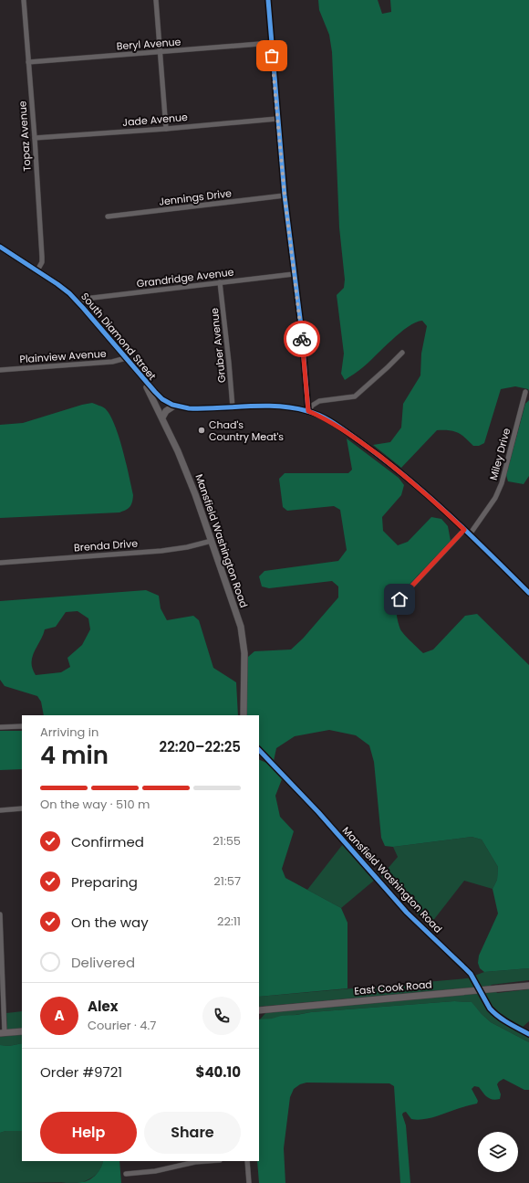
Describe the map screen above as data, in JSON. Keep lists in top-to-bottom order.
{
  "streets": {
    "main road": ["East Cook Road"],
    "street": [
      "Beryl Avenue",
      "Jade Avenue",
      "Topaz Avenue",
      "Jennings Drive",
      "Grandridge Avenue",
      "South Diamond Street",
      "Gruber Avenue",
      "Plainview Avenue",
      "Miley Drive",
      "Mansfield Washington Road",
      "Brenda Drive"
    ]
  },
  "crossings": [
    ["Beryl Avenue", "Topaz Avenue"],
    ["Jade Avenue", "Topaz Avenue"],
    ["Topaz Avenue", "South Diamond Street"],
    ["Grandridge Avenue", "South Diamond Street"],
    ["Grandridge Avenue", "Gruber Avenue"],
    ["South Diamond Street", "Gruber Avenue"],
    ["South Diamond Street", "Plainview Avenue"],
    ["South Diamond Street", "Miley Drive"],
    ["South Diamond Street", "Mansfield Washington Road"],
    ["Mansfield Washington Road", "Brenda Drive"],
    ["Mansfield Washington Road", "East Cook Road"]
  ],
  "places": ["Chad's Country Meat's"],
  "page": {
    "heading": ["4 min", "Arriving in", "22:20–22:25"],
    "panel": [
      "Alex",
      "Courier · 4.7",
      "Order #9721",
      "$40.10"
    ],
    "bar": "On the way · 510 m",
    "list": [
      ["Confirmed", "21:55"],
      ["Preparing", "21:57"],
      ["On the way", "22:11"],
      "Delivered"
    ],
    "round": "A",
    "buttons": ["Help", "Share"]
  }
}
